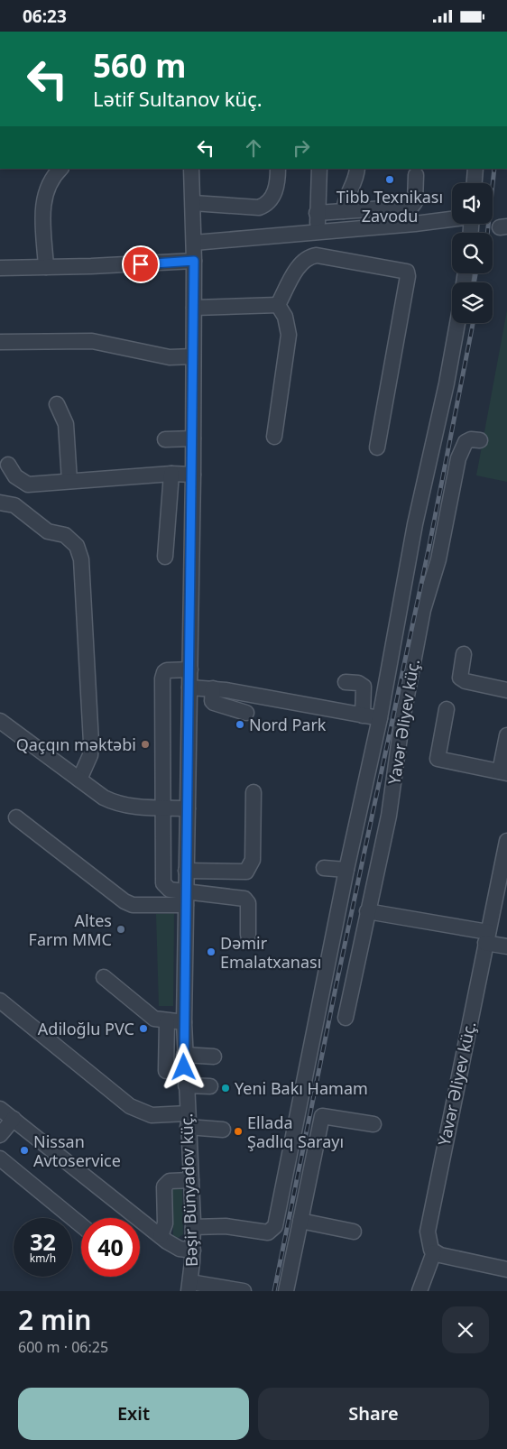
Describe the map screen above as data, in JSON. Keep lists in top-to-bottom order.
{
  "streets": {
    "street": ["Yavər Əliyev küç.", "Bəşir Bünyadov küç."]
  },
  "places": [
    "Tibb Texnikası Zavodu",
    "Nord Park",
    "Qaçqın məktəbi",
    "Altes Farm MMC",
    "Dəmir Emalatxanası",
    "Adiloğlu PVC",
    "Yeni Bakı Hamam",
    "Ellada Şadlıq Sarayı",
    "Nissan Avtoservice"
  ],
  "page": {
    "status": "06:23",
    "turn": ["560 m", "Lətif Sultanov küç."],
    "speed": "32 km/h",
    "limit": "40",
    "heading": ["2 min", "600 m · 06:25"],
    "buttons": ["Exit", "Share"]
  }
}
